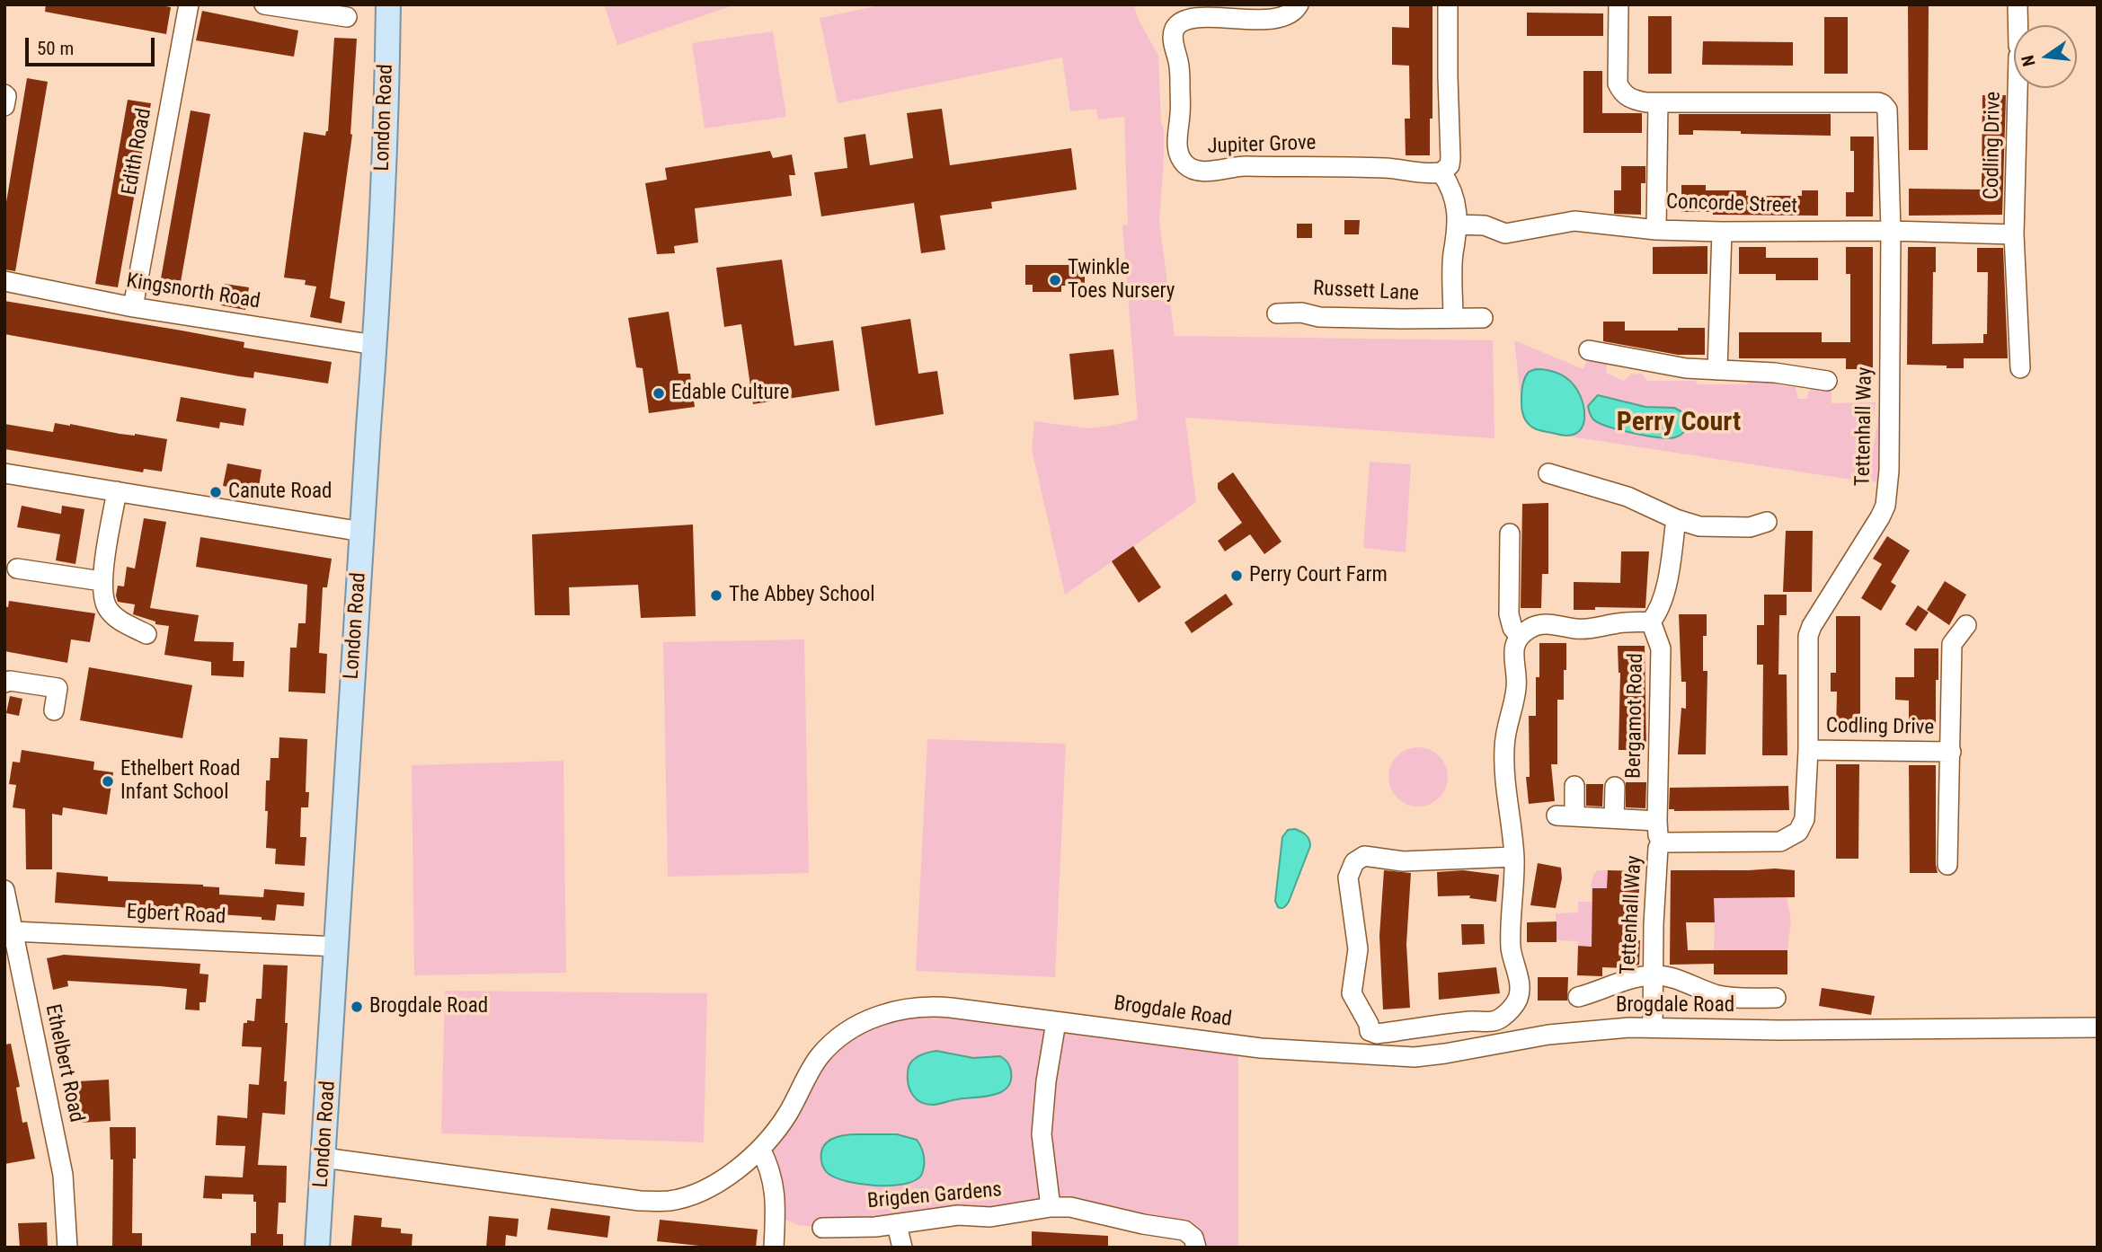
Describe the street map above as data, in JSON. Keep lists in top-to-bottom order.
{
  "streets": {
    "main road": ["London Road"],
    "street": [
      "Jupiter Grove",
      "Codling Drive",
      "Edith Road",
      "Concorde Street",
      "Kingsnorth Road",
      "Russett Lane",
      "Tettenhall Way",
      "Bergamot Road",
      "Egbert Road",
      "Brogdale Road",
      "Ethelbert Road",
      "Brigden Gardens"
    ]
  },
  "crossings": [
    ["London Road", "Kingsnorth Road"],
    ["London Road", "Egbert Road"],
    ["London Road", "Brogdale Road"],
    ["Codling Drive", "Tettenhall Way"],
    ["Edith Road", "Kingsnorth Road"],
    ["Concorde Street", "Tettenhall Way"],
    ["Tettenhall Way", "Bergamot Road"],
    ["Tettenhall Way", "Brogdale Road"],
    ["Egbert Road", "Ethelbert Road"]
  ],
  "districts": ["Perry Court"],
  "places": [
    "Twinkle Toes Nursery",
    "Edable Culture",
    "Canute Road",
    "Perry Court Farm",
    "The Abbey School",
    "Ethelbert Road Infant School",
    "Brogdale Road"
  ],
  "scale_bar": "50 m",
  "north": "left"
}
